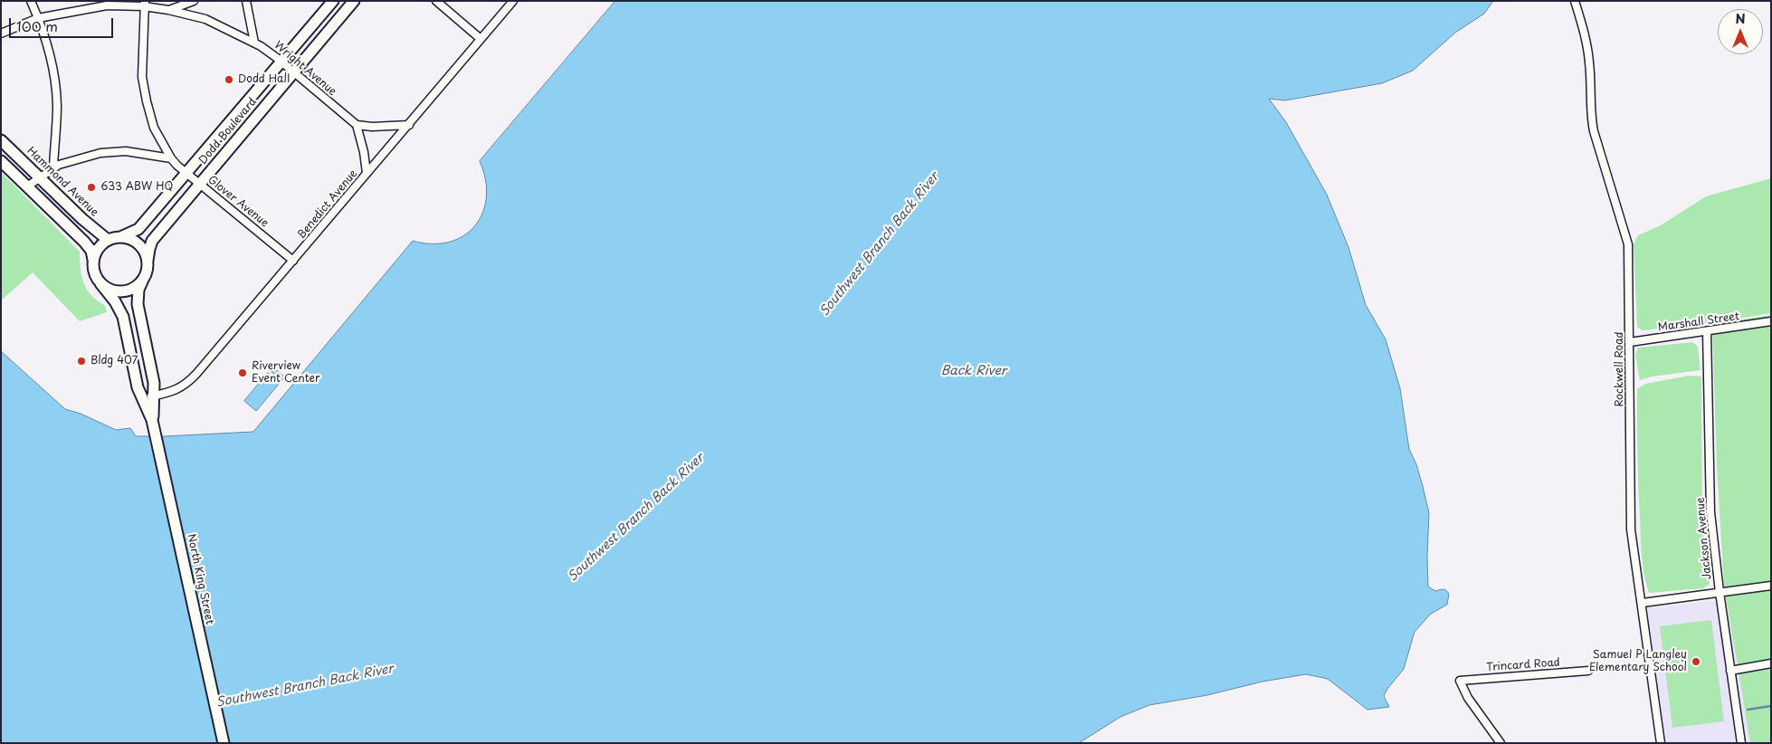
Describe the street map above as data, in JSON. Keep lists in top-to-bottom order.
{
  "streets": {
    "main road": ["Dodd Boulevard", "Hammond Avenue", "North King Street"],
    "street": [
      "Wright Avenue",
      "Glover Avenue",
      "Benedict Avenue",
      "Marshall Street",
      "Rockwell Road",
      "Jackson Avenue",
      "Trincard Road"
    ]
  },
  "crossings": [
    ["Wright Avenue", "Dodd Boulevard"],
    ["Wright Avenue", "Glover Avenue"],
    ["Dodd Boulevard", "Hammond Avenue"],
    ["Dodd Boulevard", "Glover Avenue"],
    ["Dodd Boulevard", "North King Street"],
    ["Hammond Avenue", "North King Street"],
    ["Glover Avenue", "Benedict Avenue"],
    ["Benedict Avenue", "North King Street"],
    ["Marshall Street", "Rockwell Road"],
    ["Marshall Street", "Jackson Avenue"]
  ],
  "water": ["Southwest Branch Back River", "Back River"],
  "places": [
    "Dodd Hall",
    "633 ABW HQ",
    "Bldg 407",
    "Riverview Event Center",
    "Samuel P Langley Elementary School"
  ],
  "scale_bar": "100 m",
  "north": "top"
}
